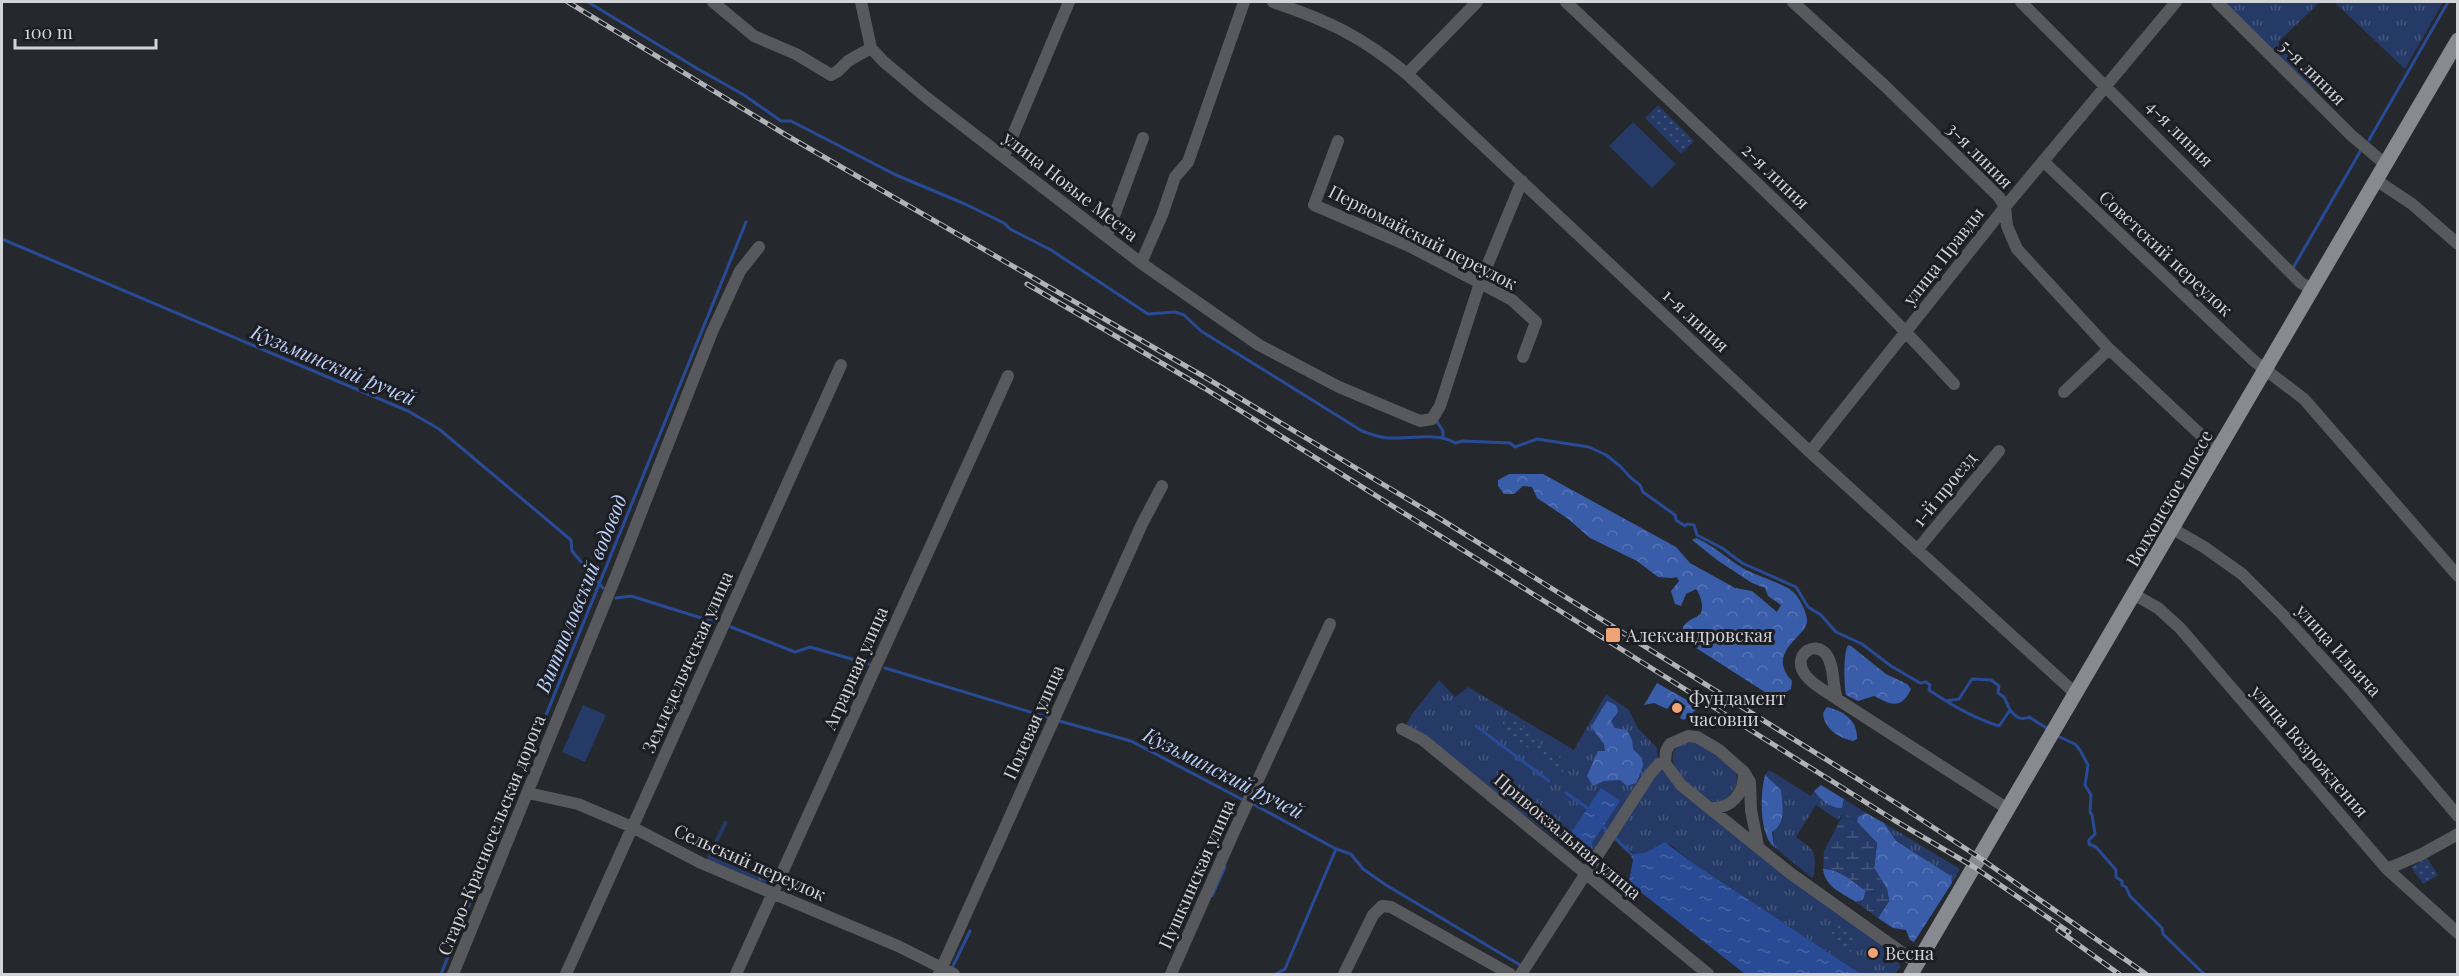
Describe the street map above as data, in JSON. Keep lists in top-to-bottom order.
{
  "streets": {
    "main road": ["Волхонское шоссе"],
    "street": [
      "5-я линия",
      "4-я линия",
      "3-я линия",
      "2-я линия",
      "улица Новые Места",
      "Первомайский переулок",
      "Советский переулок",
      "улица Правды",
      "1-я линия",
      "1-й проезд",
      "улица Ильича",
      "Земледельческая улица",
      "Аграрная улица",
      "Полевая улица",
      "улица Возрождения",
      "Старо-Красносельская дорога",
      "Привокзальная улица",
      "Сельский переулок",
      "Пушкинская улица"
    ]
  },
  "crossings": [
    ["5-я линия", "Волхонское шоссе"],
    ["4-я линия", "улица Правды"],
    ["4-я линия", "Волхонское шоссе"],
    ["3-я линия", "улица Правды"],
    ["3-я линия", "Волхонское шоссе"],
    ["2-я линия", "улица Правды"],
    ["улица Новые Места", "Первомайский переулок"],
    ["Советский переулок", "улица Правды"],
    ["Советский переулок", "Волхонское шоссе"],
    ["улица Правды", "1-я линия"],
    ["1-я линия", "1-й проезд"],
    ["1-я линия", "Волхонское шоссе"],
    ["Волхонское шоссе", "улица Ильича"],
    ["Волхонское шоссе", "улица Возрождения"],
    ["Земледельческая улица", "Сельский переулок"],
    ["Аграрная улица", "Сельский переулок"],
    ["Полевая улица", "Сельский переулок"],
    ["Старо-Красносельская дорога", "Сельский переулок"]
  ],
  "water": ["Кузьминский ручей", "Виттоловский водовод"],
  "places": {
    "transit": ["Александровская"],
    "other": ["Фундамент часовни", "Весна"]
  },
  "scale_bar": "100 m"
}
